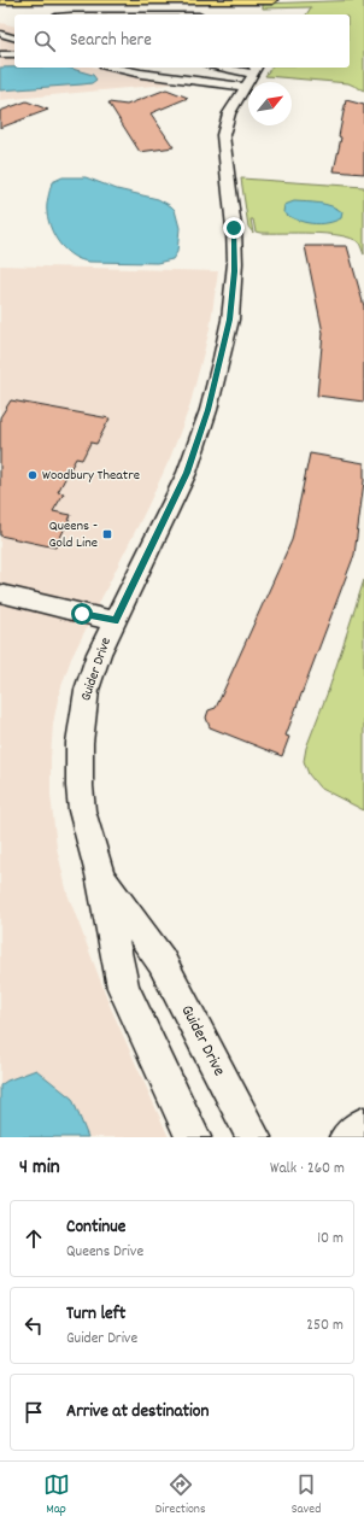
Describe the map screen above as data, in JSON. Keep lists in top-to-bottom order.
{
  "streets": {
    "street": ["Guider Drive"]
  },
  "places": {
    "other": ["Woodbury Theatre"],
    "transit": ["Queens - Gold Line"]
  },
  "north": "top right",
  "page": {
    "search": "Search here",
    "heading": ["4 min", "Walk · 260 m"],
    "list": [
      ["Continue", "Queens Drive", "10 m"],
      ["Turn left", "Guider Drive", "250 m"],
      "Arrive at destination"
    ],
    "nav": ["Map", "Directions", "Saved"]
  }
}
